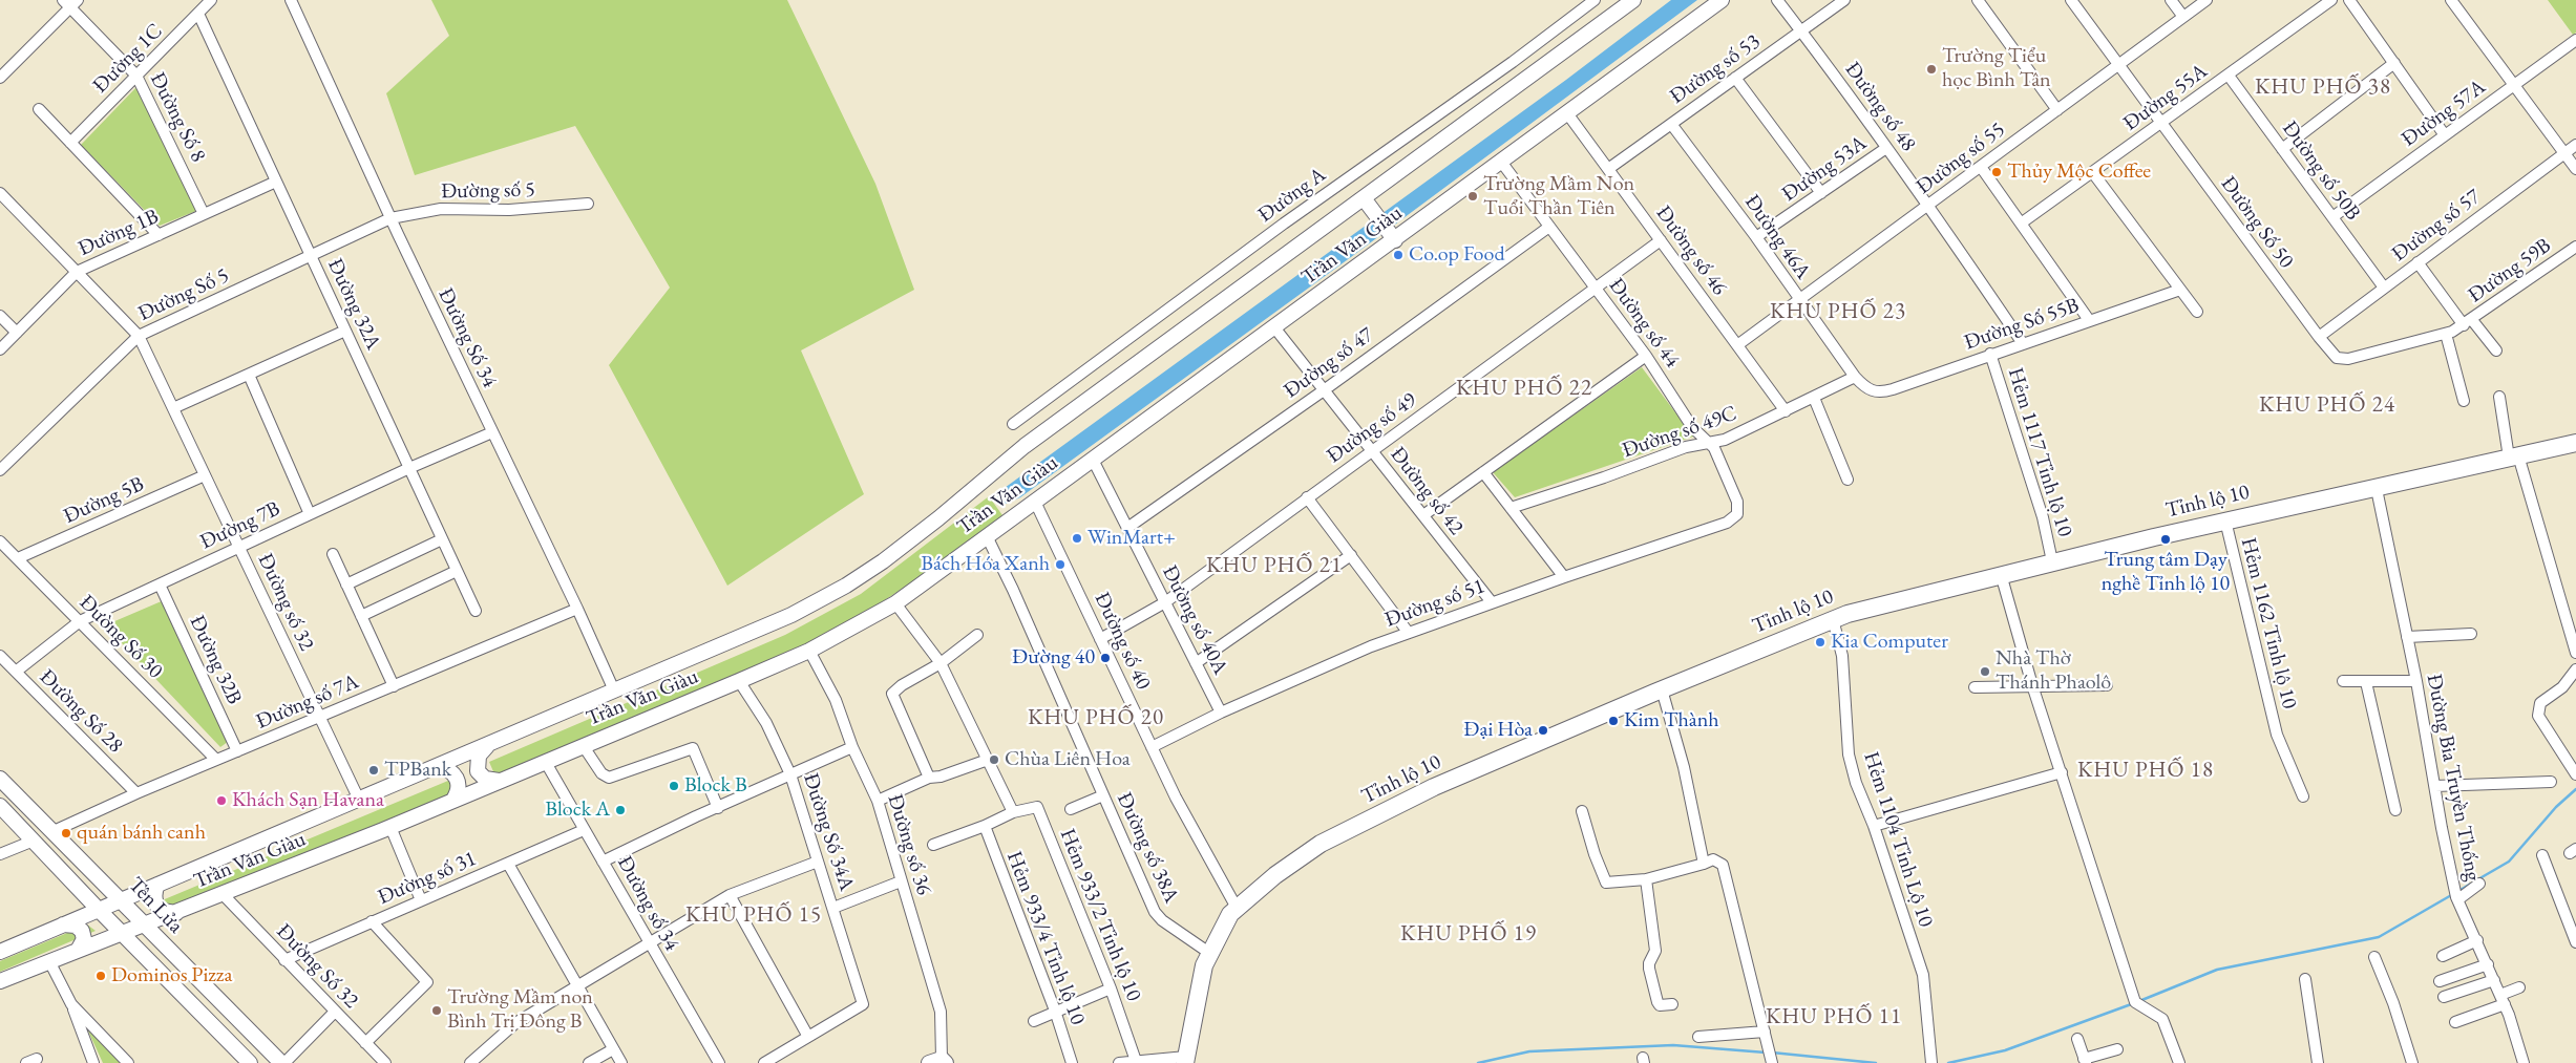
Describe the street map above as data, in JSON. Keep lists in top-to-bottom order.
{
  "streets": {
    "main road": ["Trần Văn Giàu", "Tỉnh lộ 10", "Tên Lửa"],
    "street": [
      "Đường 1C",
      "Đường số 53",
      "Đường 55A",
      "Đường số 48",
      "Đường 57A",
      "Đường Số 8",
      "Đường số 55",
      "Đường 53A",
      "Đường số 50B",
      "Đường số 5",
      "Đường A",
      "Đường Số 50",
      "Đường số 57",
      "Đường 1B",
      "Đường 46A",
      "Đường số 46",
      "Đường 59B",
      "Đường Số 5",
      "Đường 32A",
      "Đường số 44",
      "Đường Số 55B",
      "Đường Số 34",
      "Đường số 47",
      "Đường số 49",
      "Đường số 49C",
      "Hẻm 1117 Tỉnh lộ 10",
      "Đường số 42",
      "Đường 5B",
      "Đường 7B",
      "Đường số 32",
      "Đường số 51",
      "Đường số 40A",
      "Hẻm 1162 Tỉnh lộ 10",
      "Đường Số 30",
      "Đường số 40",
      "Đường 32B",
      "Đường số 7A",
      "Đường Số 28",
      "Đường Bia Truyền Thống",
      "Đường Số 34A",
      "Hẻm 1104 Tỉnh Lộ 10",
      "Đường số 36",
      "Đường số 38A",
      "Đường số 31",
      "Đường số 34",
      "Hẻm 933/2 Tỉnh lộ 10",
      "Hẻm 933/4 Tỉnh lộ 10",
      "Đường Số 32"
    ]
  },
  "crossings": [
    ["Đường 1C", "Đường Số 8"],
    ["Đường 1C", "Đường 32A"],
    ["Đường số 53", "Đường số 48"],
    ["Đường số 53", "Đường 46A"],
    ["Đường số 53", "Đường số 46"],
    ["Đường 55A", "Đường số 50B"],
    ["Đường 55A", "Đường Số 50"],
    ["Đường số 48", "Đường số 55"],
    ["Đường số 48", "Đường 53A"],
    ["Đường số 48", "Đường Số 55B"],
    ["Đường 57A", "Đường số 50B"],
    ["Đường Số 8", "Đường 1B"],
    ["Đường số 55", "Đường Số 50"],
    ["Đường số 55", "Đường 46A"],
    ["Đường số 55", "Đường số 46"],
    ["Đường 53A", "Đường 46A"],
    ["Đường số 50B", "Đường số 57"],
    ["Đường số 5", "Đường Số 5"],
    ["Đường số 5", "Đường Số 34"],
    ["Đường Số 50", "Đường số 57"],
    ["Đường Số 50", "Đường 59B"],
    ["Đường 1B", "Đường 32A"],
    ["Đường 46A", "Đường Số 55B"],
    ["Đường 46A", "Đường số 49C"],
    ["Trần Văn Giàu", "Đường số 46"],
    ["Trần Văn Giàu", "Đường số 44"],
    ["Trần Văn Giàu", "Đường Số 34"],
    ["Trần Văn Giàu", "Đường số 42"],
    ["Trần Văn Giàu", "Đường số 32"],
    ["Trần Văn Giàu", "Đường số 40A"],
    ["Trần Văn Giàu", "Đường số 40"],
    ["Trần Văn Giàu", "Đường Số 34A"],
    ["Trần Văn Giàu", "Đường số 36"],
    ["Trần Văn Giàu", "Đường số 38A"],
    ["Trần Văn Giàu", "Đường số 34"],
    ["Trần Văn Giàu", "Tên Lửa"],
    ["Trần Văn Giàu", "Đường Số 32"],
    ["Đường số 46", "Đường số 49"],
    ["Đường số 46", "Đường số 49C"],
    ["Đường Số 5", "Đường 32A"],
    ["Đường Số 5", "Đường Số 34"],
    ["Đường Số 5", "Đường số 32"],
    ["Đường 32A", "Đường 7B"],
    ["Đường số 44", "Đường số 47"],
    ["Đường số 44", "Đường số 49"],
    ["Đường số 44", "Đường số 49C"],
    ["Đường số 44", "Đường số 51"],
    ["Đường Số 55B", "Hẻm 1117 Tỉnh lộ 10"],
    ["Đường Số 34", "Đường 7B"],
    ["Đường Số 34", "Đường số 7A"],
    ["Đường số 47", "Đường số 42"],
    ["Đường số 47", "Đường số 40A"],
    ["Đường số 49", "Đường số 42"],
    ["Đường số 49", "Đường số 40A"],
    ["Đường số 49", "Đường số 40"],
    ["Hẻm 1117 Tỉnh lộ 10", "Tỉnh lộ 10"],
    ["Đường số 42", "Đường số 51"],
    ["Đường 5B", "Đường số 32"],
    ["Đường 5B", "Đường Số 30"],
    ["Tỉnh lộ 10", "Hẻm 1162 Tỉnh lộ 10"],
    ["Tỉnh lộ 10", "Đường số 40"],
    ["Tỉnh lộ 10", "Đường Bia Truyền Thống"],
    ["Tỉnh lộ 10", "Hẻm 1104 Tỉnh Lộ 10"],
    ["Tỉnh lộ 10", "Đường số 38A"],
    ["Đường 7B", "Đường số 32"],
    ["Đường 7B", "Đường Số 30"],
    ["Đường 7B", "Đường 32B"],
    ["Đường 7B", "Đường Số 28"],
    ["Đường số 32", "Đường số 7A"],
    ["Đường số 51", "Đường số 40A"],
    ["Đường số 51", "Đường số 40"],
    ["Đường Số 30", "Đường số 7A"],
    ["Đường 32B", "Đường số 7A"],
    ["Đường số 7A", "Đường Số 28"],
    ["Đường số 7A", "Tên Lửa"],
    ["Đường số 31", "Đường số 34"],
    ["Đường số 31", "Đường Số 32"]
  ],
  "districts": [
    "KHU PHỐ 38",
    "KHU PHỐ 23",
    "KHU PHỐ 22",
    "KHU PHỐ 24",
    "KHU PHỐ 21",
    "KHU PHỐ 20",
    "KHU PHỐ 18",
    "KHU PHỐ 15",
    "KHU PHỐ 19",
    "KHU PHỐ 11"
  ],
  "places": [
    "Trường Tiểu học Bình Tân",
    "Thủy Mộc Coffee",
    "Trường Mầm Non Tuổi Thần Tiên",
    "Co.op Food",
    "WinMart+",
    "Trung tâm Dạy nghề Tỉnh lộ 10",
    "Bách Hóa Xanh",
    "Kia Computer",
    "Đường 40",
    "Nhà Thờ Thánh Phaolô",
    "Kim Thành",
    "Đại Hòa",
    "Chùa Liên Hoa",
    "TPBank",
    "Block B",
    "Khách Sạn Havana",
    "Block A",
    "quán bánh canh",
    "Dominos Pizza",
    "Trường Mầm non Bình Trị Đông B"
  ]
}
